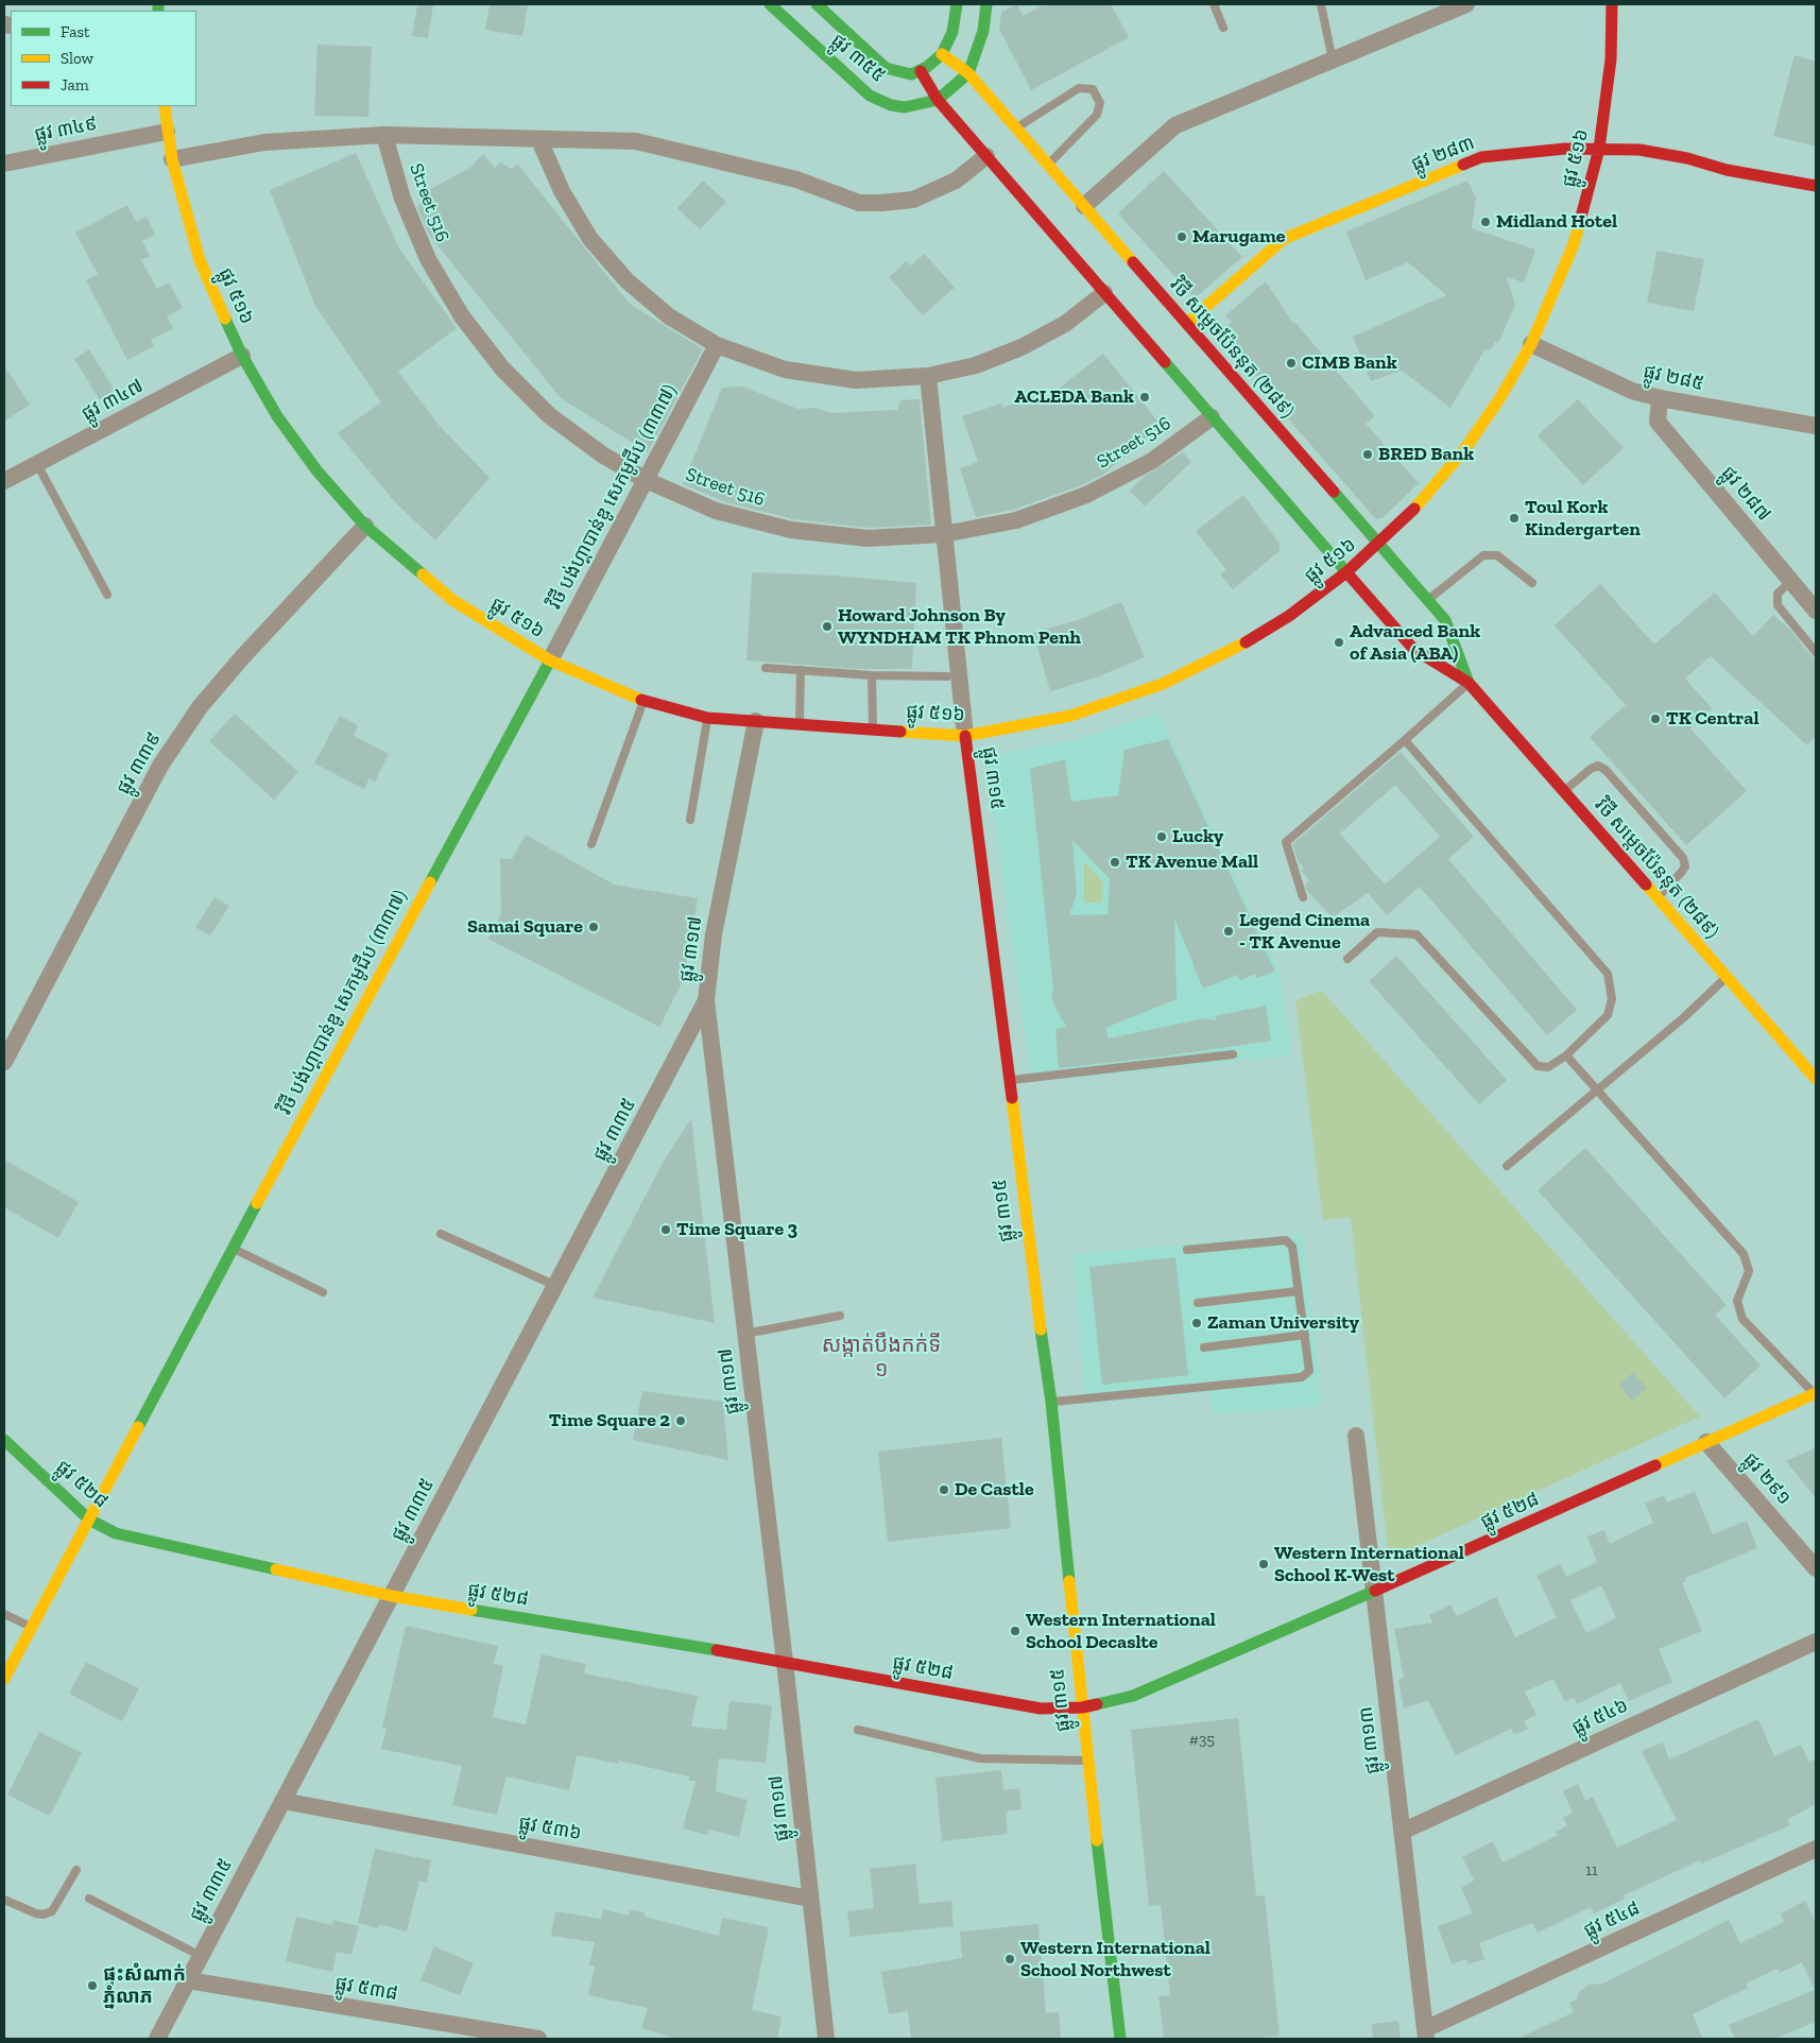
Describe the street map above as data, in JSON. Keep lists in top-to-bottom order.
{
  "streets": {
    "street": [
      "ផ្លូវ ៣៥៥",
      "ផ្លូវ ៣៤៩",
      "ផ្លូវ ២៨៣",
      "ផ្លូវ ៥១៦",
      "Street 516",
      "វិថី សម្តេចប៉ែននុត (២៨៩)",
      "ផ្លូវ ២៨៥",
      "ផ្លូវ ៣៤៧",
      "ផ្លូវ ២៨៧",
      "វិថី បង់ហ្គាបាន់ឌូ សេកមូជីប (៣៣៧)",
      "ផ្លូវ ៣៣៩",
      "ផ្លូវ ៣១៥",
      "ផ្លូវ ៣១៧",
      "ផ្លូវ ៣៣៥",
      "ផ្លូវ ២៩១",
      "ផ្លូវ ៥២៨",
      "ផ្លូវ ៥៤៦",
      "ផ្លូវ ៣១៣",
      "ផ្លូវ ៥៣៦",
      "ផ្លូវ ៥៤៨",
      "ផ្លូវ ៥៣៨"
    ]
  },
  "crossings": [
    ["ផ្លូវ ៣៥៥", "វិថី សម្តេចប៉ែននុត (២៨៩)"],
    ["ផ្លូវ ៣៤៩", "ផ្លូវ ៥១៦"],
    ["ផ្លូវ ២៨៣", "ផ្លូវ ៥១៦"],
    ["ផ្លូវ ២៨៣", "វិថី សម្តេចប៉ែននុត (២៨៩)"],
    ["ផ្លូវ ៥១៦", "វិថី សម្តេចប៉ែននុត (២៨៩)"],
    ["ផ្លូវ ៥១៦", "ផ្លូវ ២៨៥"],
    ["ផ្លូវ ៥១៦", "ផ្លូវ ៣៤៧"],
    ["ផ្លូវ ៥១៦", "វិថី បង់ហ្គាបាន់ឌូ សេកមូជីប (៣៣៧)"],
    ["ផ្លូវ ៥១៦", "ផ្លូវ ៣៣៩"],
    ["ផ្លូវ ៥១៦", "ផ្លូវ ៣១៥"],
    ["ផ្លូវ ៥១៦", "ផ្លូវ ៣១៧"],
    ["Street 516", "វិថី សម្តេចប៉ែននុត (២៨៩)"],
    ["Street 516", "វិថី បង់ហ្គាបាន់ឌូ សេកមូជីប (៣៣៧)"],
    ["Street 516", "ផ្លូវ ៣១៥"],
    ["ផ្លូវ ២៨៥", "ផ្លូវ ២៨៧"],
    ["វិថី បង់ហ្គាបាន់ឌូ សេកមូជីប (៣៣៧)", "ផ្លូវ ៥២៨"],
    ["ផ្លូវ ៣១៥", "ផ្លូវ ៥២៨"],
    ["ផ្លូវ ៣១៧", "ផ្លូវ ៣៣៥"],
    ["ផ្លូវ ៣១៧", "ផ្លូវ ៥២៨"],
    ["ផ្លូវ ៣១៧", "ផ្លូវ ៥៣៦"],
    ["ផ្លូវ ៣៣៥", "ផ្លូវ ៥២៨"],
    ["ផ្លូវ ៣៣៥", "ផ្លូវ ៥៣៦"],
    ["ផ្លូវ ៣៣៥", "ផ្លូវ ៥៣៨"],
    ["ផ្លូវ ២៩១", "ផ្លូវ ៥២៨"],
    ["ផ្លូវ ៥២៨", "ផ្លូវ ៣១៣"],
    ["ផ្លូវ ៥៤៦", "ផ្លូវ ៣១៣"],
    ["ផ្លូវ ៣១៣", "ផ្លូវ ៥៤៨"]
  ],
  "districts": ["សង្កាត់បឹងកក់ទី ១"],
  "places": [
    "Midland Hotel",
    "Marugame",
    "CIMB Bank",
    "ACLEDA Bank",
    "BRED Bank",
    "Toul Kork Kindergarten",
    "Howard Johnson By WYNDHAM TK Phnom Penh",
    "Advanced Bank of Asia (ABA)",
    "TK Central",
    "Lucky",
    "TK Avenue Mall",
    "Samai Square",
    "Legend Cinema - TK Avenue",
    "Time Square 3",
    "Zaman University",
    "Time Square 2",
    "De Castle",
    "Western International School K-West",
    "Western International School Decaslte",
    "Western International School Northwest",
    "ផ្ទះសំណាក់ ភ្នំលាភ"
  ],
  "house_numbers": ["#35", "11"],
  "legend": ["Fast", "Slow", "Jam"]
}
